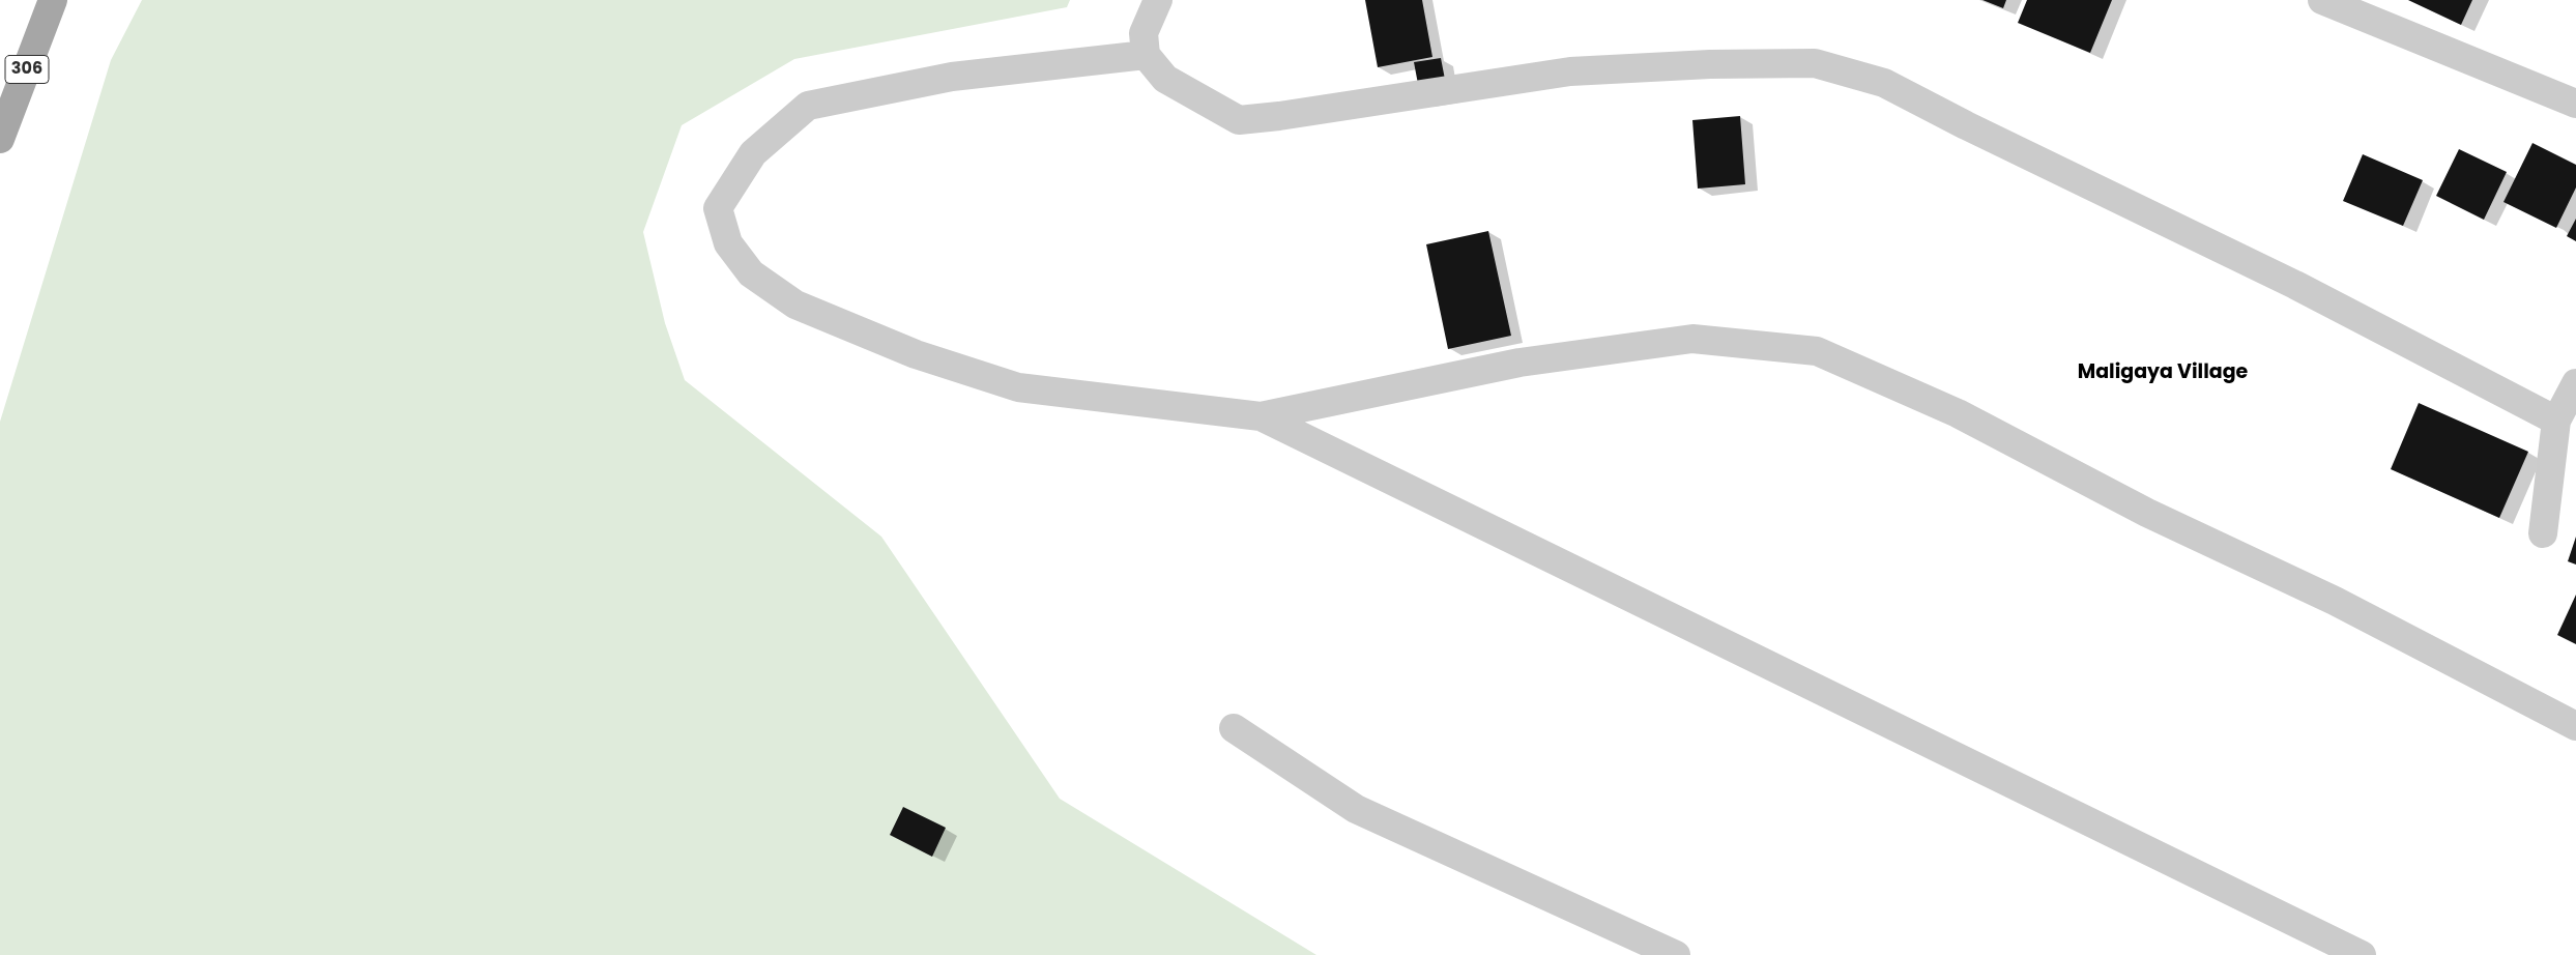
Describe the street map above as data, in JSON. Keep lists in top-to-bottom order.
{
  "streets": {
    "main road": ["306"]
  },
  "districts": ["Maligaya Village"]
}
